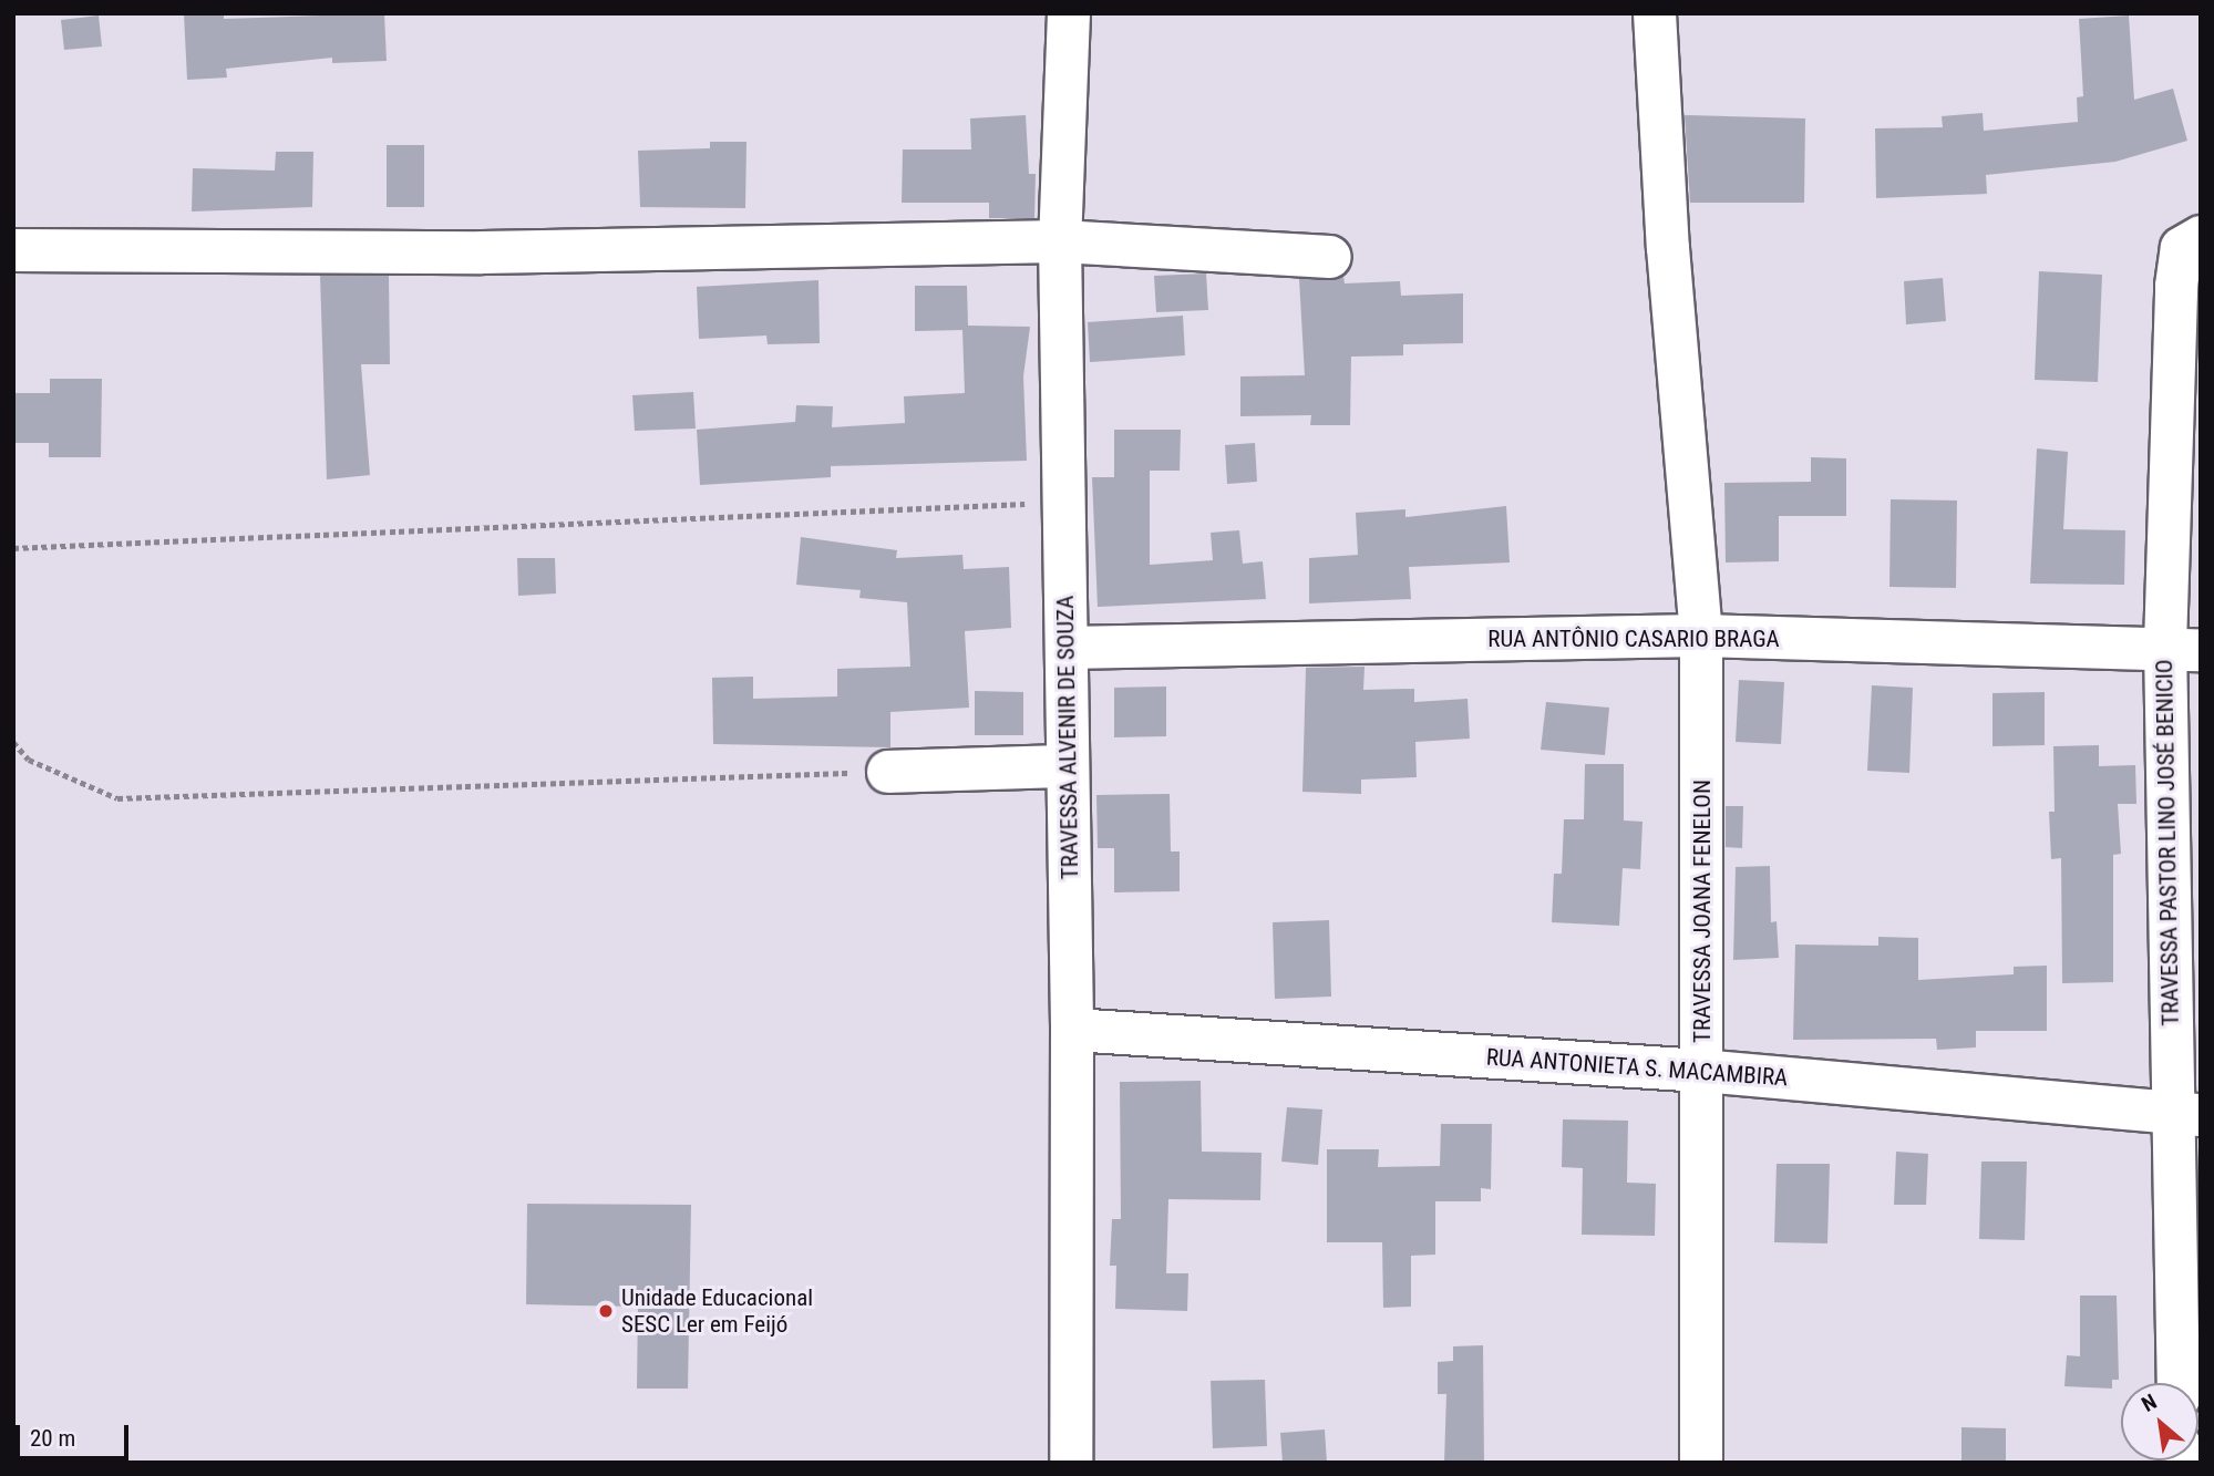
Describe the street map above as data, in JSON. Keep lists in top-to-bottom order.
{
  "streets": {
    "street": [
      "RUA ANTÔNIO CASARIO BRAGA",
      "TRAVESSA ALVENIR DE SOUZA",
      "TRAVESSA PASTOR LINO JOSÉ BENICIO",
      "TRAVESSA JOANA FENELON",
      "RUA ANTONIETA S. MACAMBIRA"
    ]
  },
  "crossings": [
    ["RUA ANTÔNIO CASARIO BRAGA", "TRAVESSA ALVENIR DE SOUZA"],
    ["RUA ANTÔNIO CASARIO BRAGA", "TRAVESSA PASTOR LINO JOSÉ BENICIO"],
    ["RUA ANTÔNIO CASARIO BRAGA", "TRAVESSA JOANA FENELON"],
    ["TRAVESSA ALVENIR DE SOUZA", "RUA ANTONIETA S. MACAMBIRA"],
    ["TRAVESSA PASTOR LINO JOSÉ BENICIO", "RUA ANTONIETA S. MACAMBIRA"],
    ["TRAVESSA JOANA FENELON", "RUA ANTONIETA S. MACAMBIRA"]
  ],
  "places": ["Unidade Educacional SESC Ler em Feijó"],
  "scale_bar": "20 m",
  "north": "top left"
}
